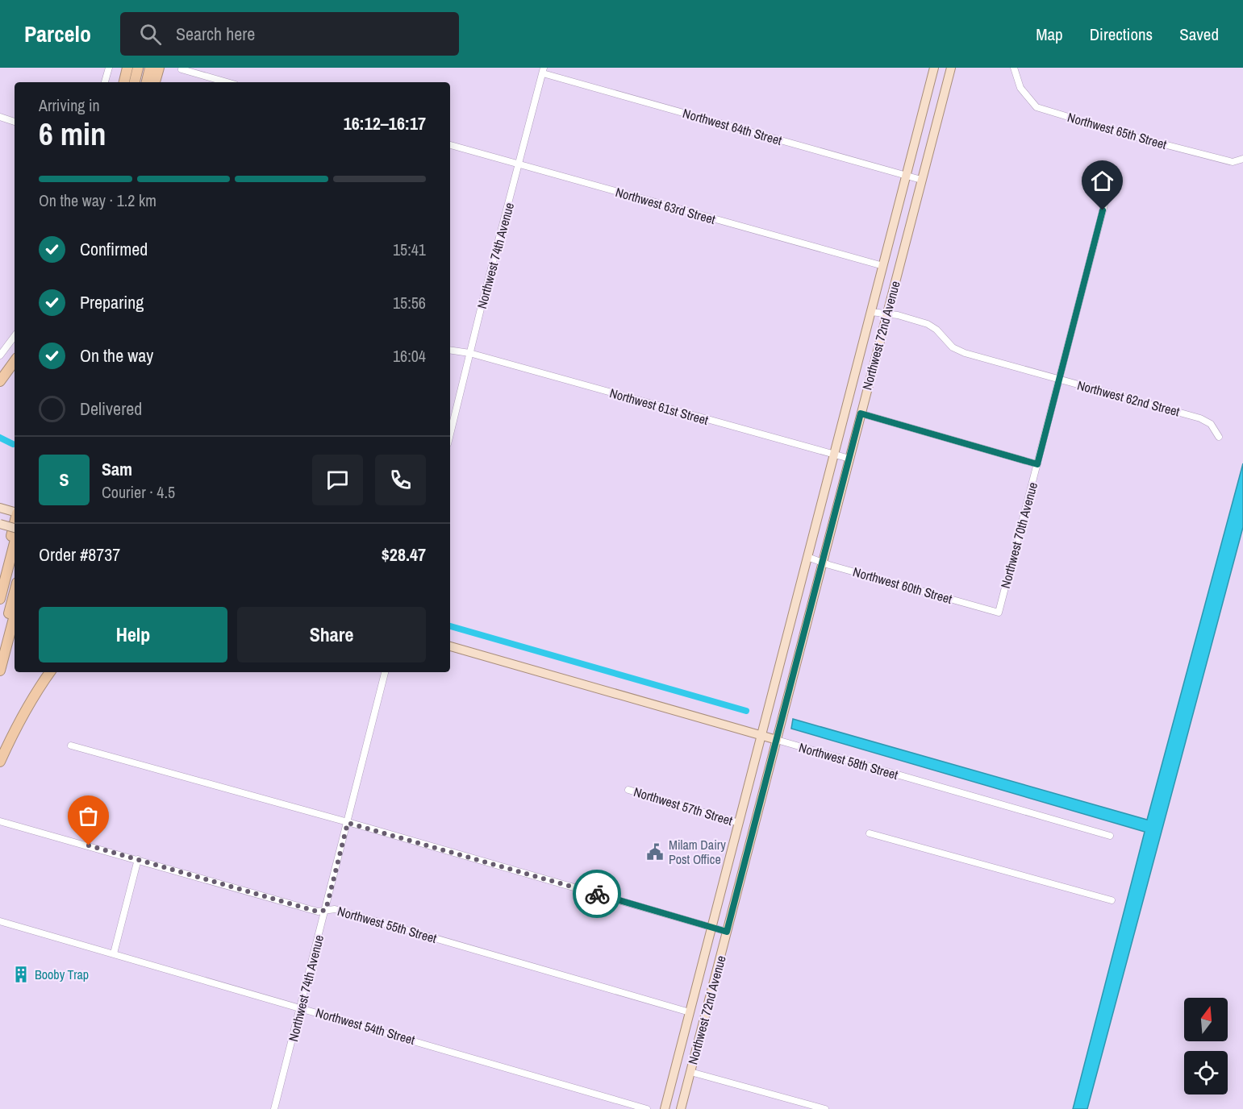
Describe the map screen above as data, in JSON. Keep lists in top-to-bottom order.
{
  "streets": {
    "main road": ["Northwest 72nd Avenue", "Northwest 58th Street"],
    "street": [
      "Northwest 64th Street",
      "Northwest 65th Street",
      "Northwest 63rd Street",
      "Northwest 74th Avenue",
      "Northwest 62nd Street",
      "Northwest 61st Street",
      "Northwest 70th Avenue",
      "Northwest 60th Street",
      "Northwest 57th Street",
      "Northwest 55th Street",
      "Northwest 54th Street"
    ]
  },
  "crossings": [
    ["Northwest 64th Street", "Northwest 74th Avenue"],
    ["Northwest 64th Street", "Northwest 72nd Avenue"],
    ["Northwest 63rd Street", "Northwest 74th Avenue"],
    ["Northwest 63rd Street", "Northwest 72nd Avenue"],
    ["Northwest 74th Avenue", "Northwest 61st Street"],
    ["Northwest 74th Avenue", "Northwest 55th Street"],
    ["Northwest 74th Avenue", "Northwest 54th Street"],
    ["Northwest 72nd Avenue", "Northwest 62nd Street"],
    ["Northwest 72nd Avenue", "Northwest 61st Street"],
    ["Northwest 72nd Avenue", "Northwest 60th Street"],
    ["Northwest 72nd Avenue", "Northwest 58th Street"],
    ["Northwest 72nd Avenue", "Northwest 57th Street"],
    ["Northwest 72nd Avenue", "Northwest 55th Street"],
    ["Northwest 62nd Street", "Northwest 70th Avenue"],
    ["Northwest 70th Avenue", "Northwest 60th Street"]
  ],
  "places": {
    "public building": ["Milam Dairy Post Office"],
    "building": ["Booby Trap"]
  },
  "north": "top",
  "page": {
    "header": "Parcelo",
    "search": "Search here",
    "nav": ["Map", "Directions", "Saved"],
    "heading": ["6 min", "Arriving in", "16:12–16:17"],
    "panel": [
      "Sam",
      "Courier · 4.5",
      "Order #8737",
      "$28.47"
    ],
    "bar": "On the way · 1.2 km",
    "list": [
      ["Confirmed", "15:41"],
      ["Preparing", "15:56"],
      ["On the way", "16:04"],
      "Delivered"
    ],
    "round": "S",
    "buttons": ["Help", "Share"]
  }
}
